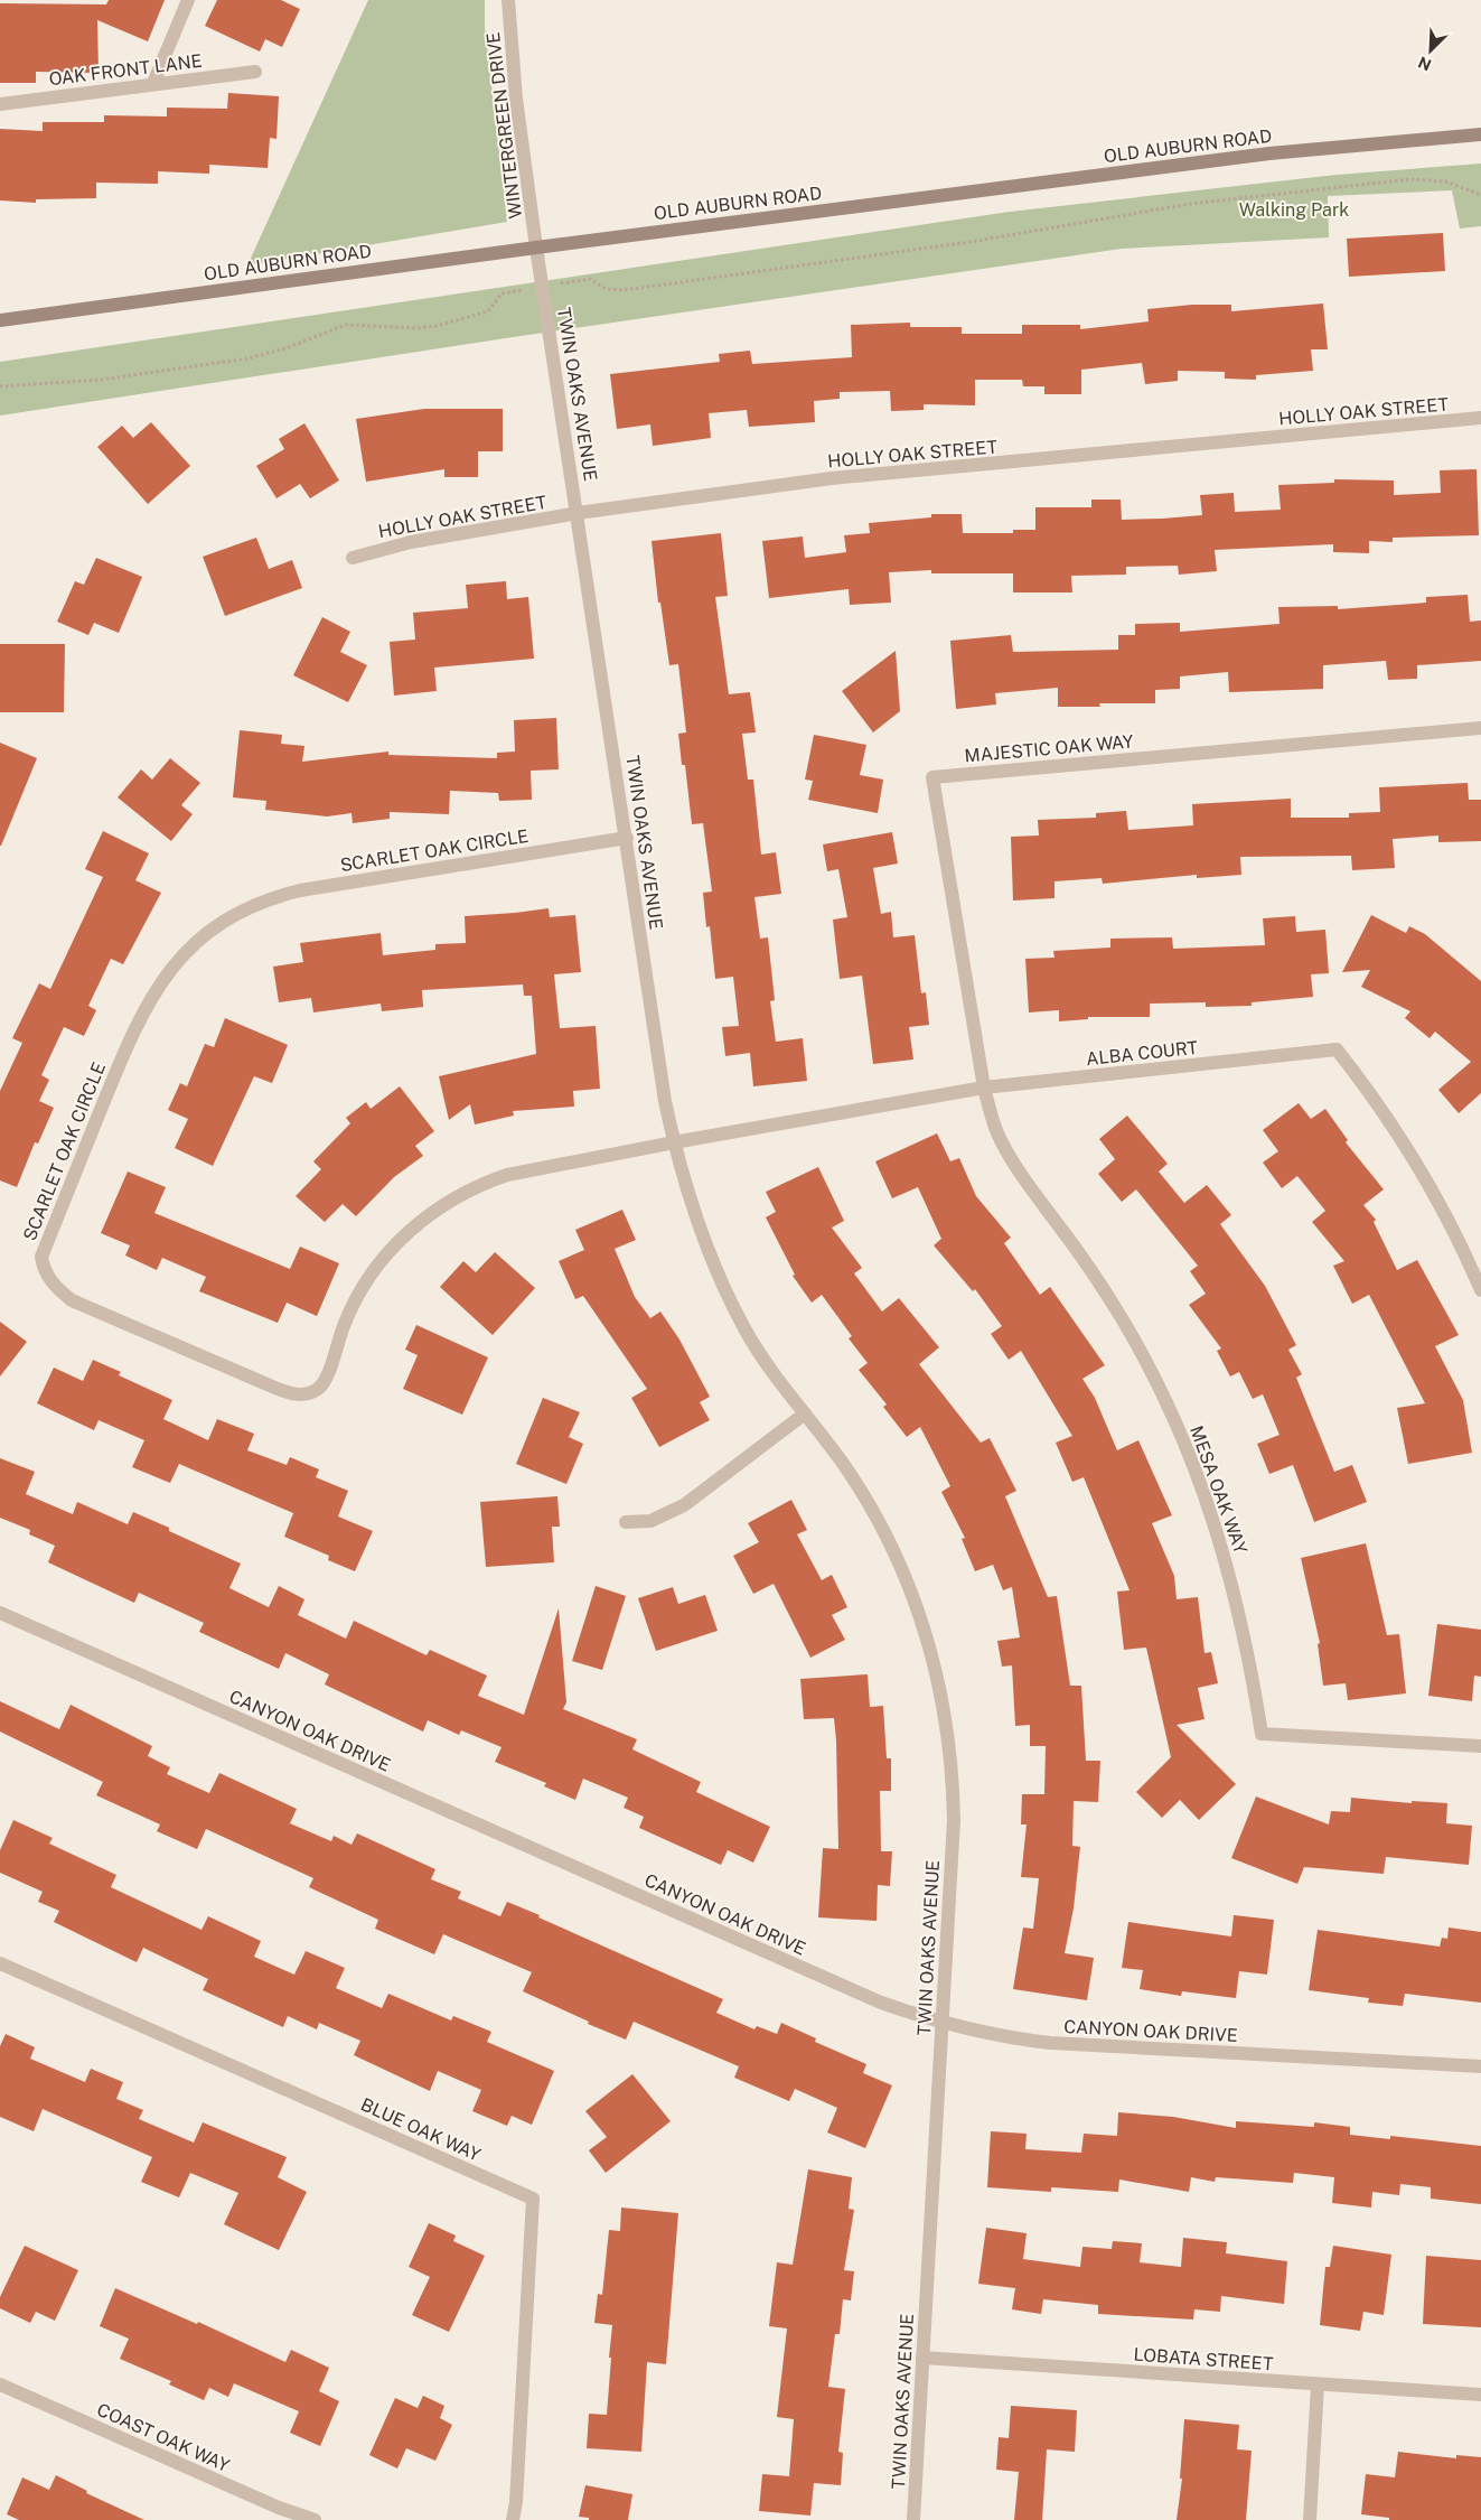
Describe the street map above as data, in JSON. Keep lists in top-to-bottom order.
{
  "streets": {
    "main road": ["OLD AUBURN ROAD"],
    "street": [
      "OAK FRONT LANE",
      "WINTERGREEN DRIVE",
      "TWIN OAKS AVENUE",
      "HOLLY OAK STREET",
      "MAJESTIC OAK WAY",
      "SCARLET OAK CIRCLE",
      "ALBA COURT",
      "MESA OAK WAY",
      "CANYON OAK DRIVE",
      "BLUE OAK WAY",
      "LOBATA STREET",
      "COAST OAK WAY"
    ]
  },
  "crossings": [
    ["WINTERGREEN DRIVE", "OLD AUBURN ROAD"],
    ["WINTERGREEN DRIVE", "TWIN OAKS AVENUE"],
    ["OLD AUBURN ROAD", "TWIN OAKS AVENUE"],
    ["TWIN OAKS AVENUE", "HOLLY OAK STREET"],
    ["TWIN OAKS AVENUE", "SCARLET OAK CIRCLE"],
    ["TWIN OAKS AVENUE", "ALBA COURT"],
    ["TWIN OAKS AVENUE", "CANYON OAK DRIVE"],
    ["TWIN OAKS AVENUE", "LOBATA STREET"],
    ["MAJESTIC OAK WAY", "ALBA COURT"],
    ["MAJESTIC OAK WAY", "MESA OAK WAY"],
    ["SCARLET OAK CIRCLE", "ALBA COURT"],
    ["ALBA COURT", "MESA OAK WAY"]
  ],
  "parks": ["Walking Park"],
  "north": "bottom left"
}
